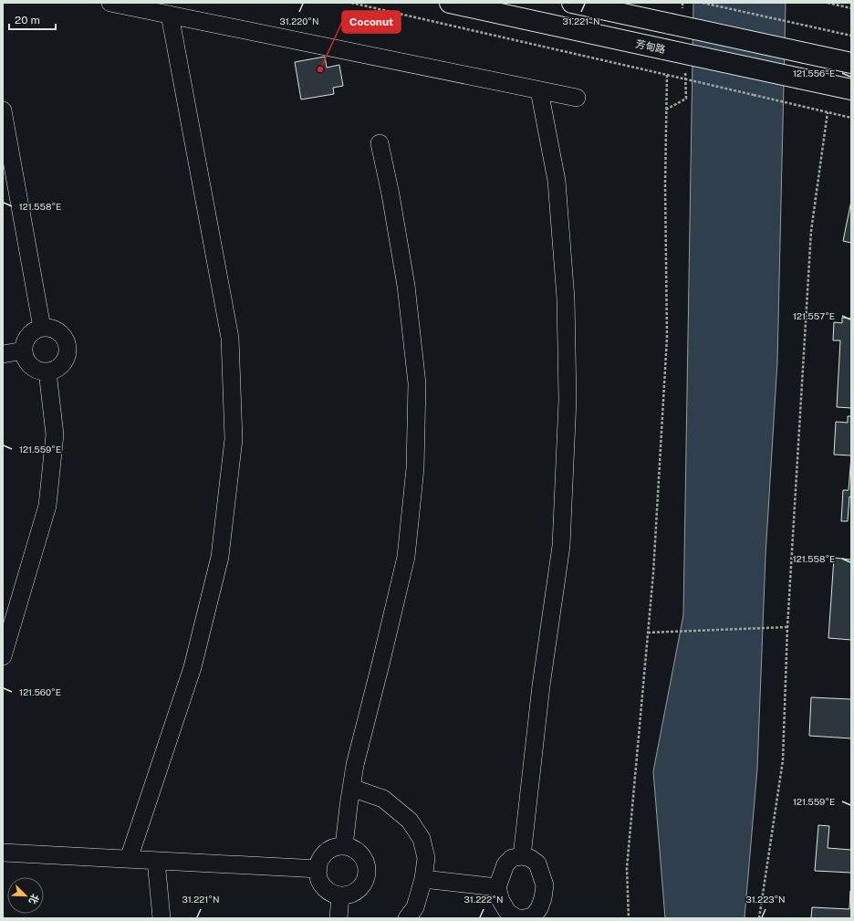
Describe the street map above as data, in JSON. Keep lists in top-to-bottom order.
{
  "streets": {
    "main road": ["芳甸路"]
  },
  "places": ["Coconut"],
  "scale_bar": "20 m",
  "north": "bottom right",
  "coordinates": [
    "31.220°N",
    "31.221°N",
    "121.556°E",
    "121.558°E",
    "121.557°E",
    "121.559°E",
    "121.560°E",
    "31.222°N",
    "31.223°N"
  ]
}
